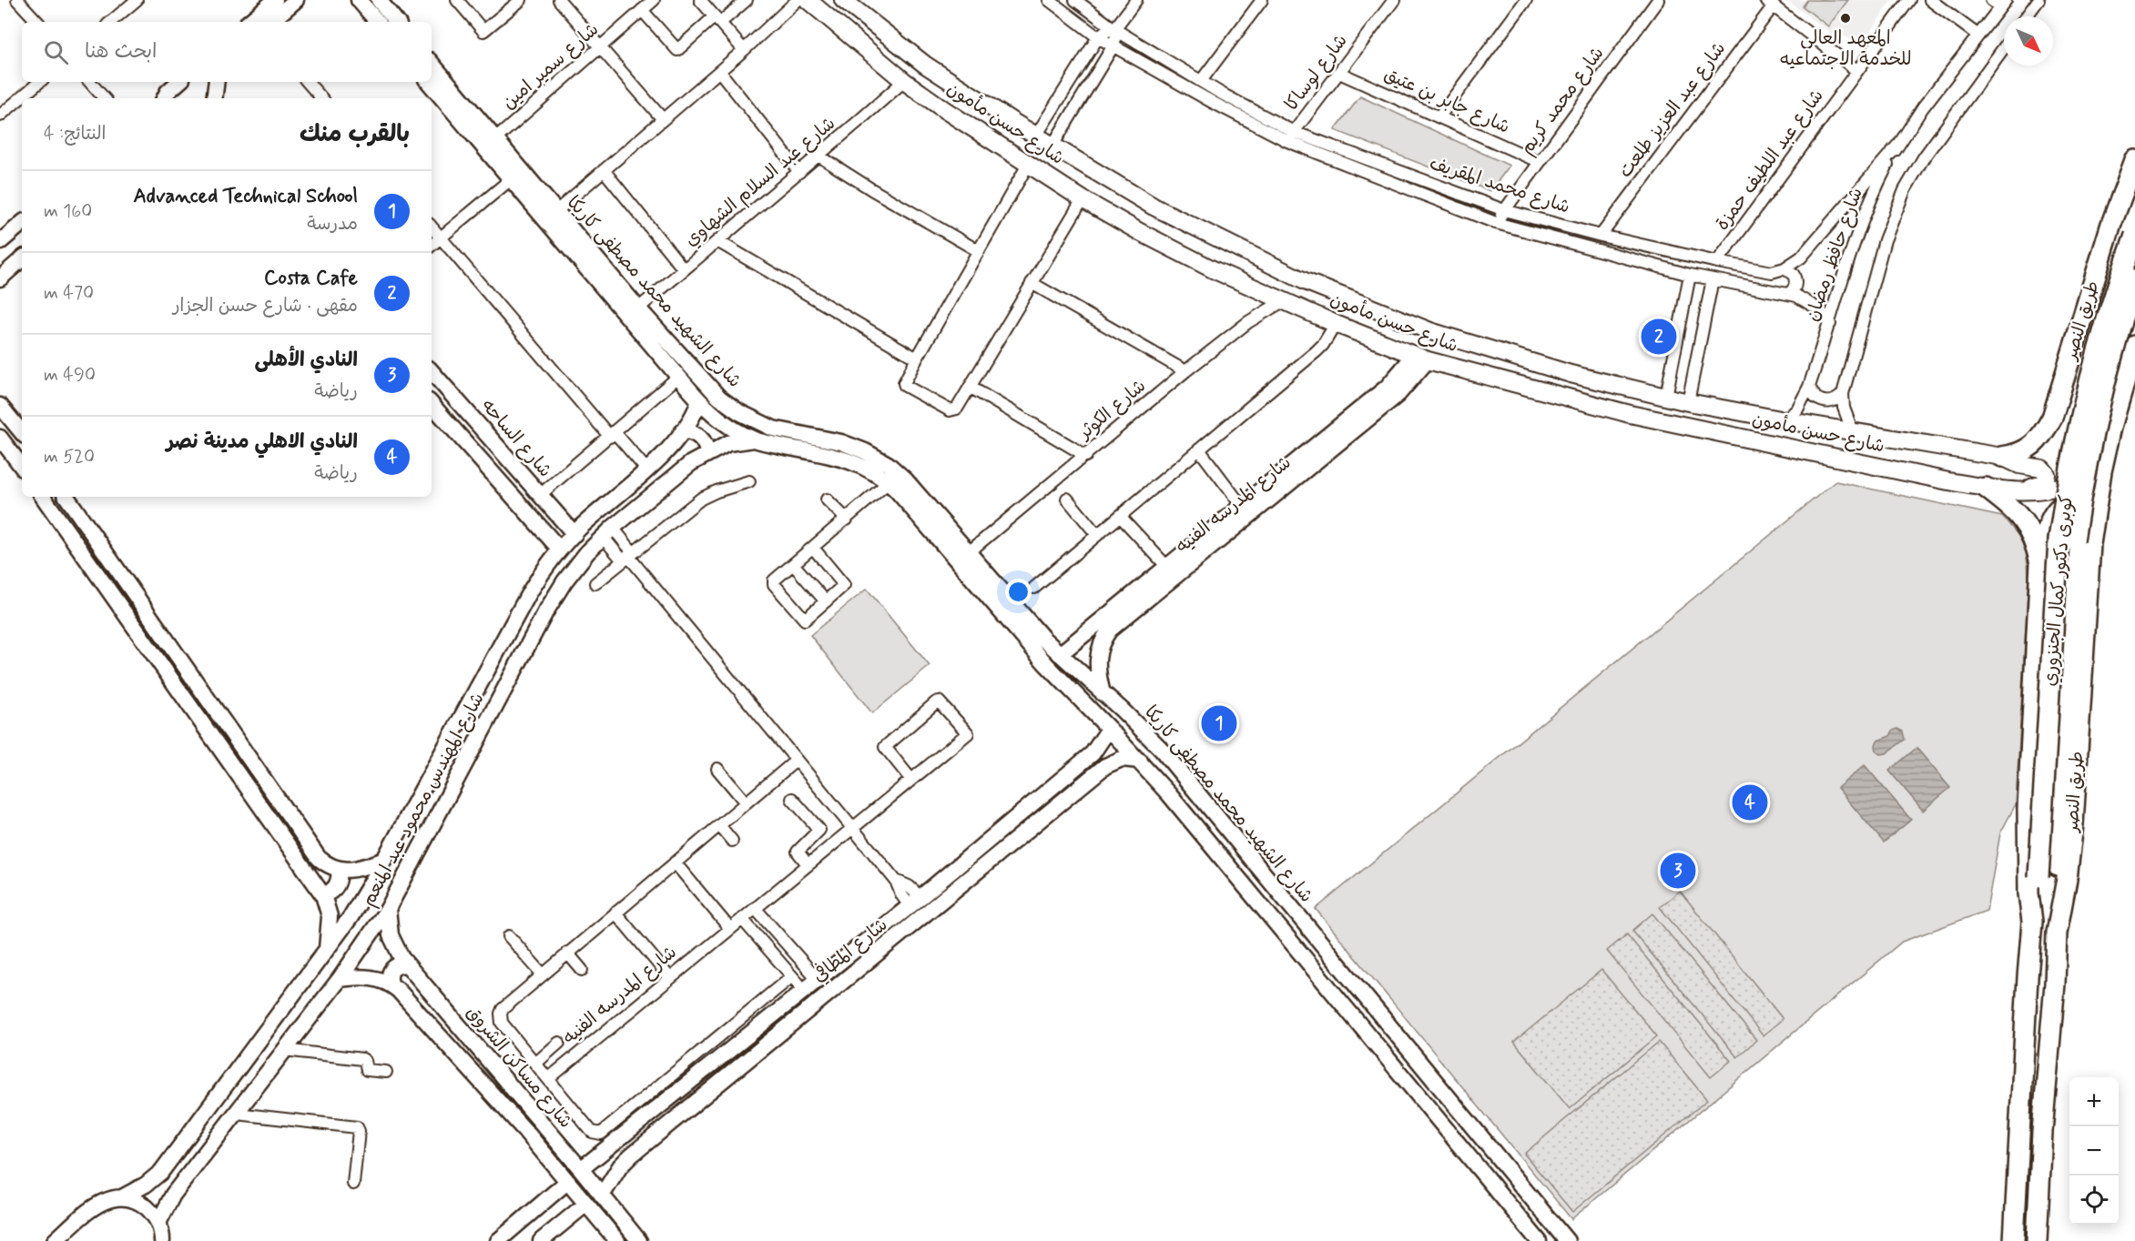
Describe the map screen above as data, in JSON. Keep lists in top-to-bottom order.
{
  "streets": {
    "highway": ["طريق النصر", "كوبرى دكتور كمال الجنزوري"],
    "main road": ["شارع حسن مأمون"],
    "street": [
      "شارع سمير امين",
      "شارع لوساكا",
      "شارع جابر بن عتيق",
      "شارع محمد كريم",
      "شارع عبد العزيز طلعت",
      "شارع عبد اللطيف حمزة",
      "شارع عبد السلام الشهاوي",
      "شارع محمد المقريف",
      "شارع حافظ رمضان",
      "شارع الشهيد محمد مصطفى كاريكا",
      "شارع الكوثر",
      "شارع الساحه",
      "شارع المدرسه الفنيه",
      "شارع المهندس محمود عبد المنعم",
      "شارع المطافي",
      "شارع مساكن الشروق"
    ]
  },
  "crossings": [
    ["شارع سمير امين", "شارع الشهيد محمد مصطفى كاريكا"],
    ["شارع لوساكا", "شارع جابر بن عتيق"],
    ["شارع لوساكا", "شارع محمد المقريف"],
    ["شارع جابر بن عتيق", "شارع محمد كريم"],
    ["شارع محمد كريم", "شارع محمد المقريف"],
    ["شارع عبد العزيز طلعت", "شارع محمد المقريف"],
    ["شارع حسن مأمون", "شارع عبد السلام الشهاوي"],
    ["شارع حسن مأمون", "شارع حافظ رمضان"],
    ["شارع حسن مأمون", "طريق النصر"],
    ["شارع حسن مأمون", "شارع الكوثر"],
    ["شارع حسن مأمون", "شارع المدرسه الفنيه"],
    ["شارع عبد اللطيف حمزة", "شارع محمد المقريف"],
    ["شارع عبد السلام الشهاوي", "شارع الشهيد محمد مصطفى كاريكا"],
    ["شارع محمد المقريف", "شارع حافظ رمضان"],
    ["شارع الشهيد محمد مصطفى كاريكا", "شارع الكوثر"],
    ["شارع الشهيد محمد مصطفى كاريكا", "شارع المدرسه الفنيه"],
    ["شارع الشهيد محمد مصطفى كاريكا", "شارع المهندس محمود عبد المنعم"],
    ["شارع الشهيد محمد مصطفى كاريكا", "شارع المطافي"],
    ["طريق النصر", "كوبرى دكتور كمال الجنزوري"],
    ["شارع الساحه", "شارع المهندس محمود عبد المنعم"],
    ["شارع المهندس محمود عبد المنعم", "شارع مساكن الشروق"],
    ["شارع المطافي", "شارع مساكن الشروق"]
  ],
  "places": ["المعهد العالي للخدمة الاجتماعيه"],
  "north": "bottom right",
  "page": {
    "search": "ابحث هنا",
    "heading": ["بالقرب منك", "النتائج: 4"],
    "list": [
      {
        "mark": "1",
        "name": "Advanced Technical School",
        "note": "مدرسة",
        "value": "160 m"
      },
      {
        "mark": "2",
        "name": "Costa Cafe",
        "note": "مقهى · شارع حسن الجزار",
        "value": "470 m"
      },
      {
        "mark": "3",
        "name": "النادي الأهلى",
        "note": "رياضة",
        "value": "490 m"
      },
      {
        "mark": "4",
        "name": "النادي الاهلي مدينة نصر",
        "note": "رياضة",
        "value": "520 m"
      }
    ],
    "pins": [
      "2",
      "1",
      "4",
      "3"
    ],
    "map_buttons": ["+", "−"]
  }
}
